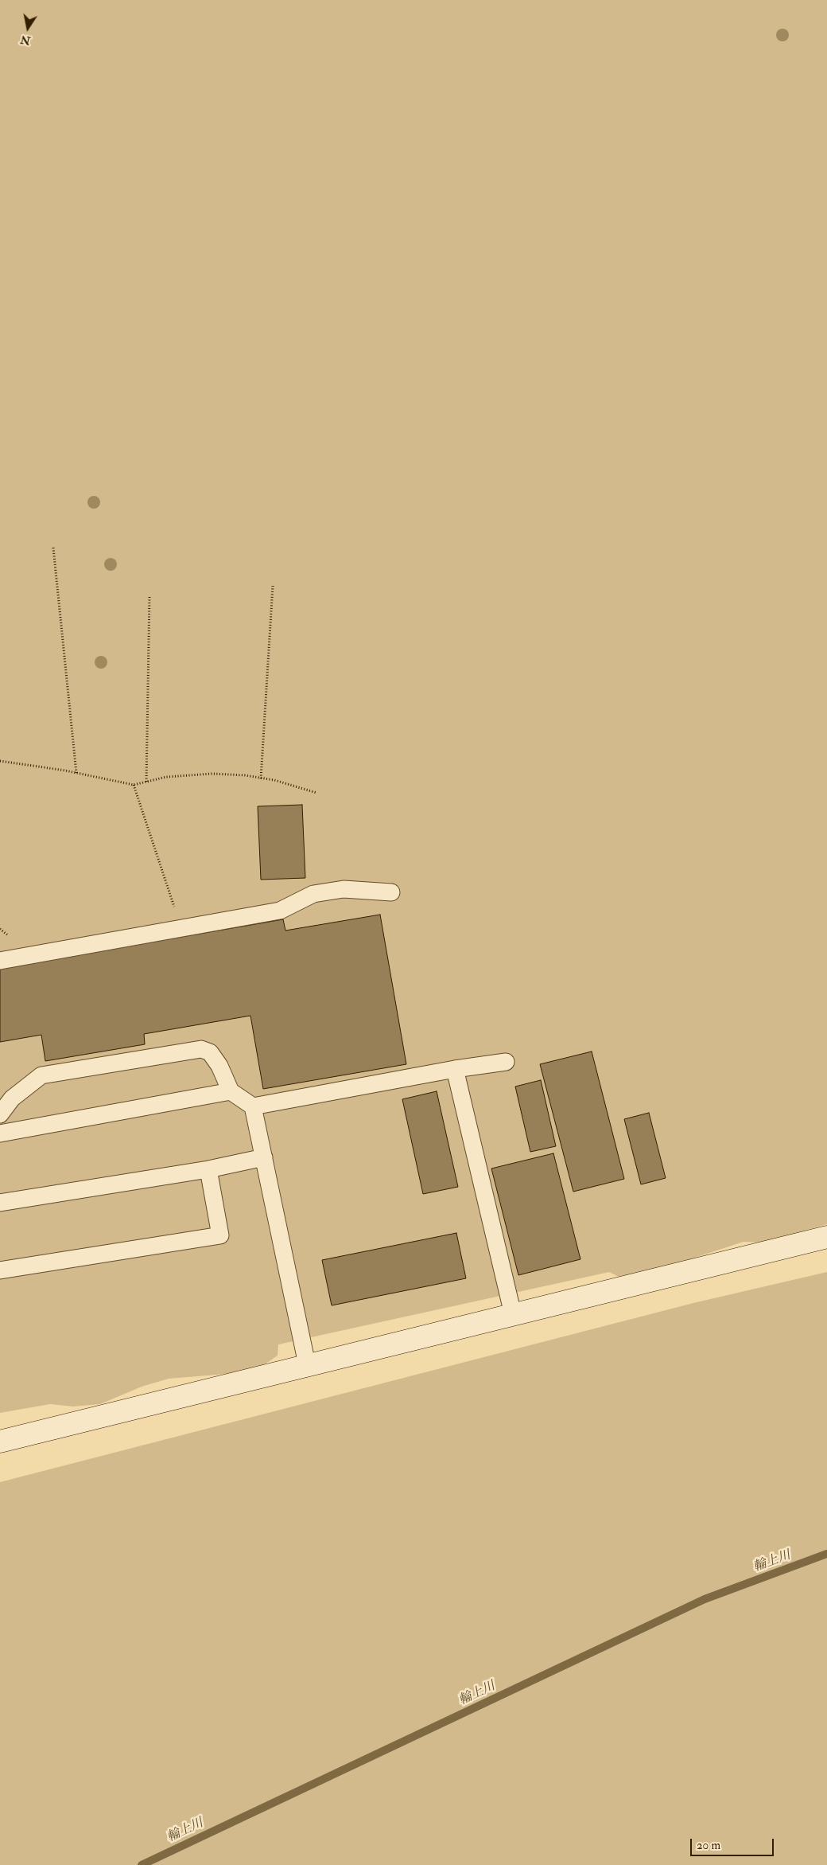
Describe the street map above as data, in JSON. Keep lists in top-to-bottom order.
{
  "water": ["輪上川"],
  "scale_bar": "20 m",
  "north": "bottom"
}
